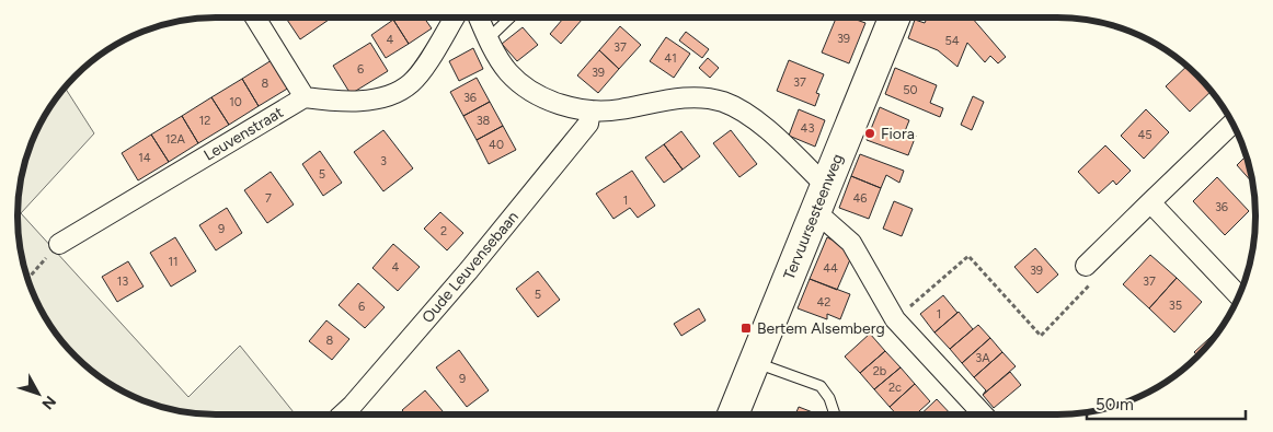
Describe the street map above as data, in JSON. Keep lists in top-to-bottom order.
{
  "streets": {
    "main road": ["Tervuursesteenweg"],
    "street": ["Leuvenstraat", "Oude Leuvensebaan"]
  },
  "places": {
    "other": ["Fiora"],
    "transit": ["Bertem Alsemberg"]
  },
  "house_numbers": [
    "39",
    "4",
    "54",
    "37",
    "41",
    "6",
    "39",
    "37",
    "8",
    "50",
    "36",
    "10",
    "12",
    "38",
    "43",
    "45",
    "12A",
    "40",
    "14",
    "3",
    "5",
    "7",
    "46",
    "1",
    "36",
    "9",
    "2",
    "11",
    "4",
    "44",
    "39",
    "13",
    "37",
    "5",
    "42",
    "35",
    "6",
    "1",
    "8",
    "3A",
    "2b",
    "9",
    "2c"
  ],
  "scale_bar": "50 m",
  "north": "bottom right"
}
